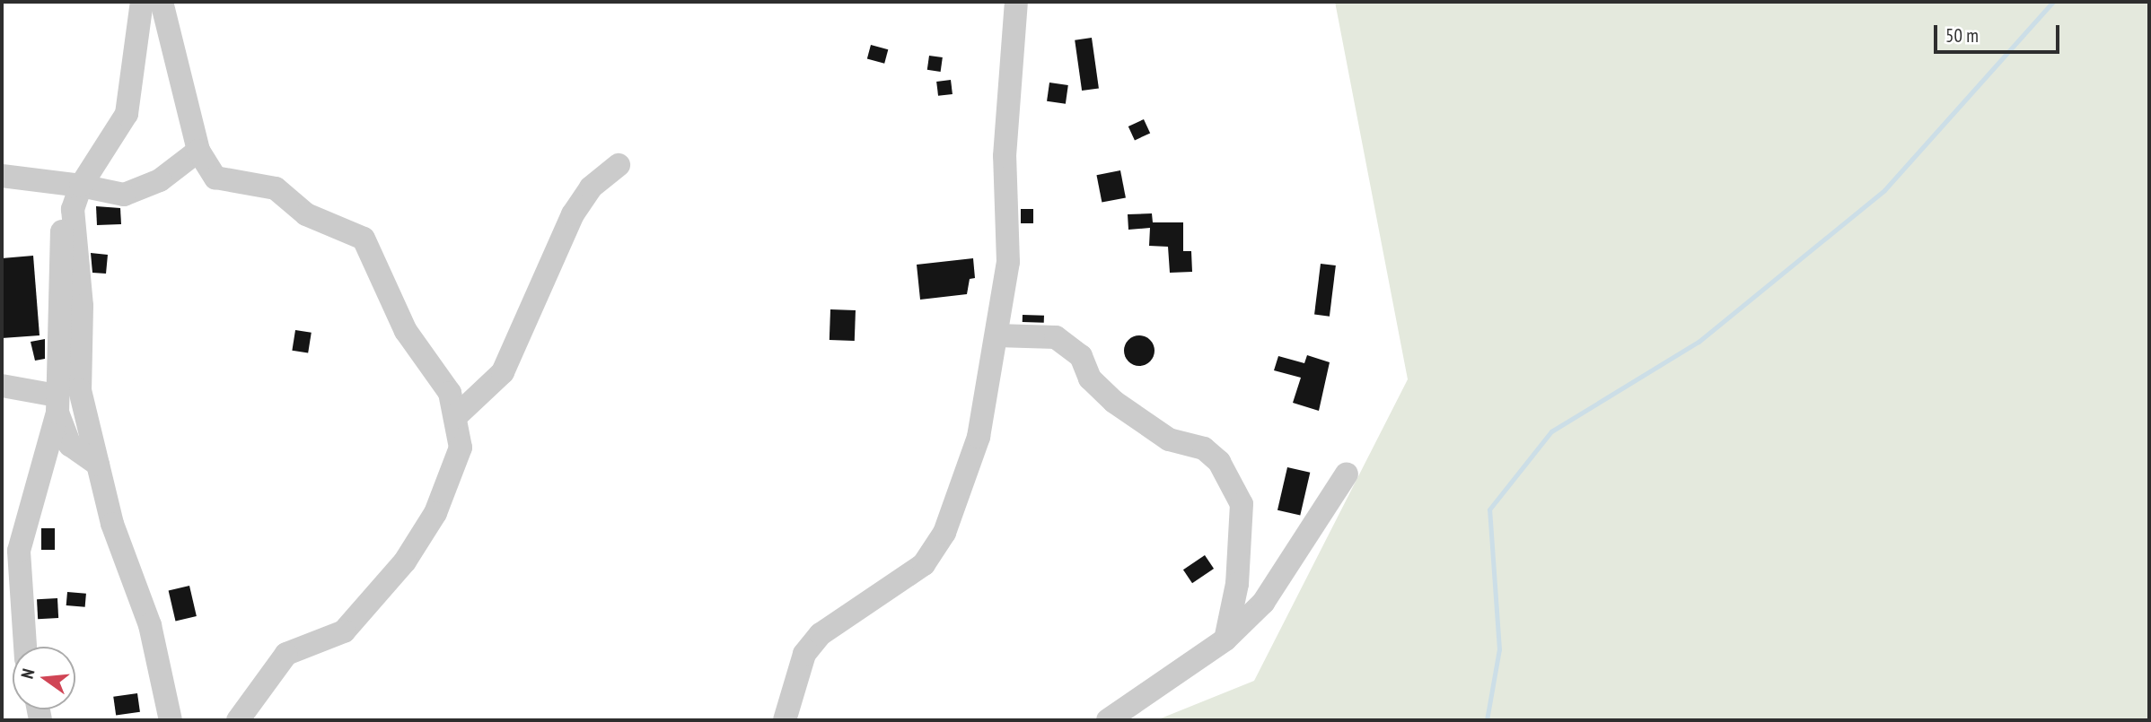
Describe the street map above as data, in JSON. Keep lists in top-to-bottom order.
{
  "scale_bar": "50 m",
  "north": "left"
}
